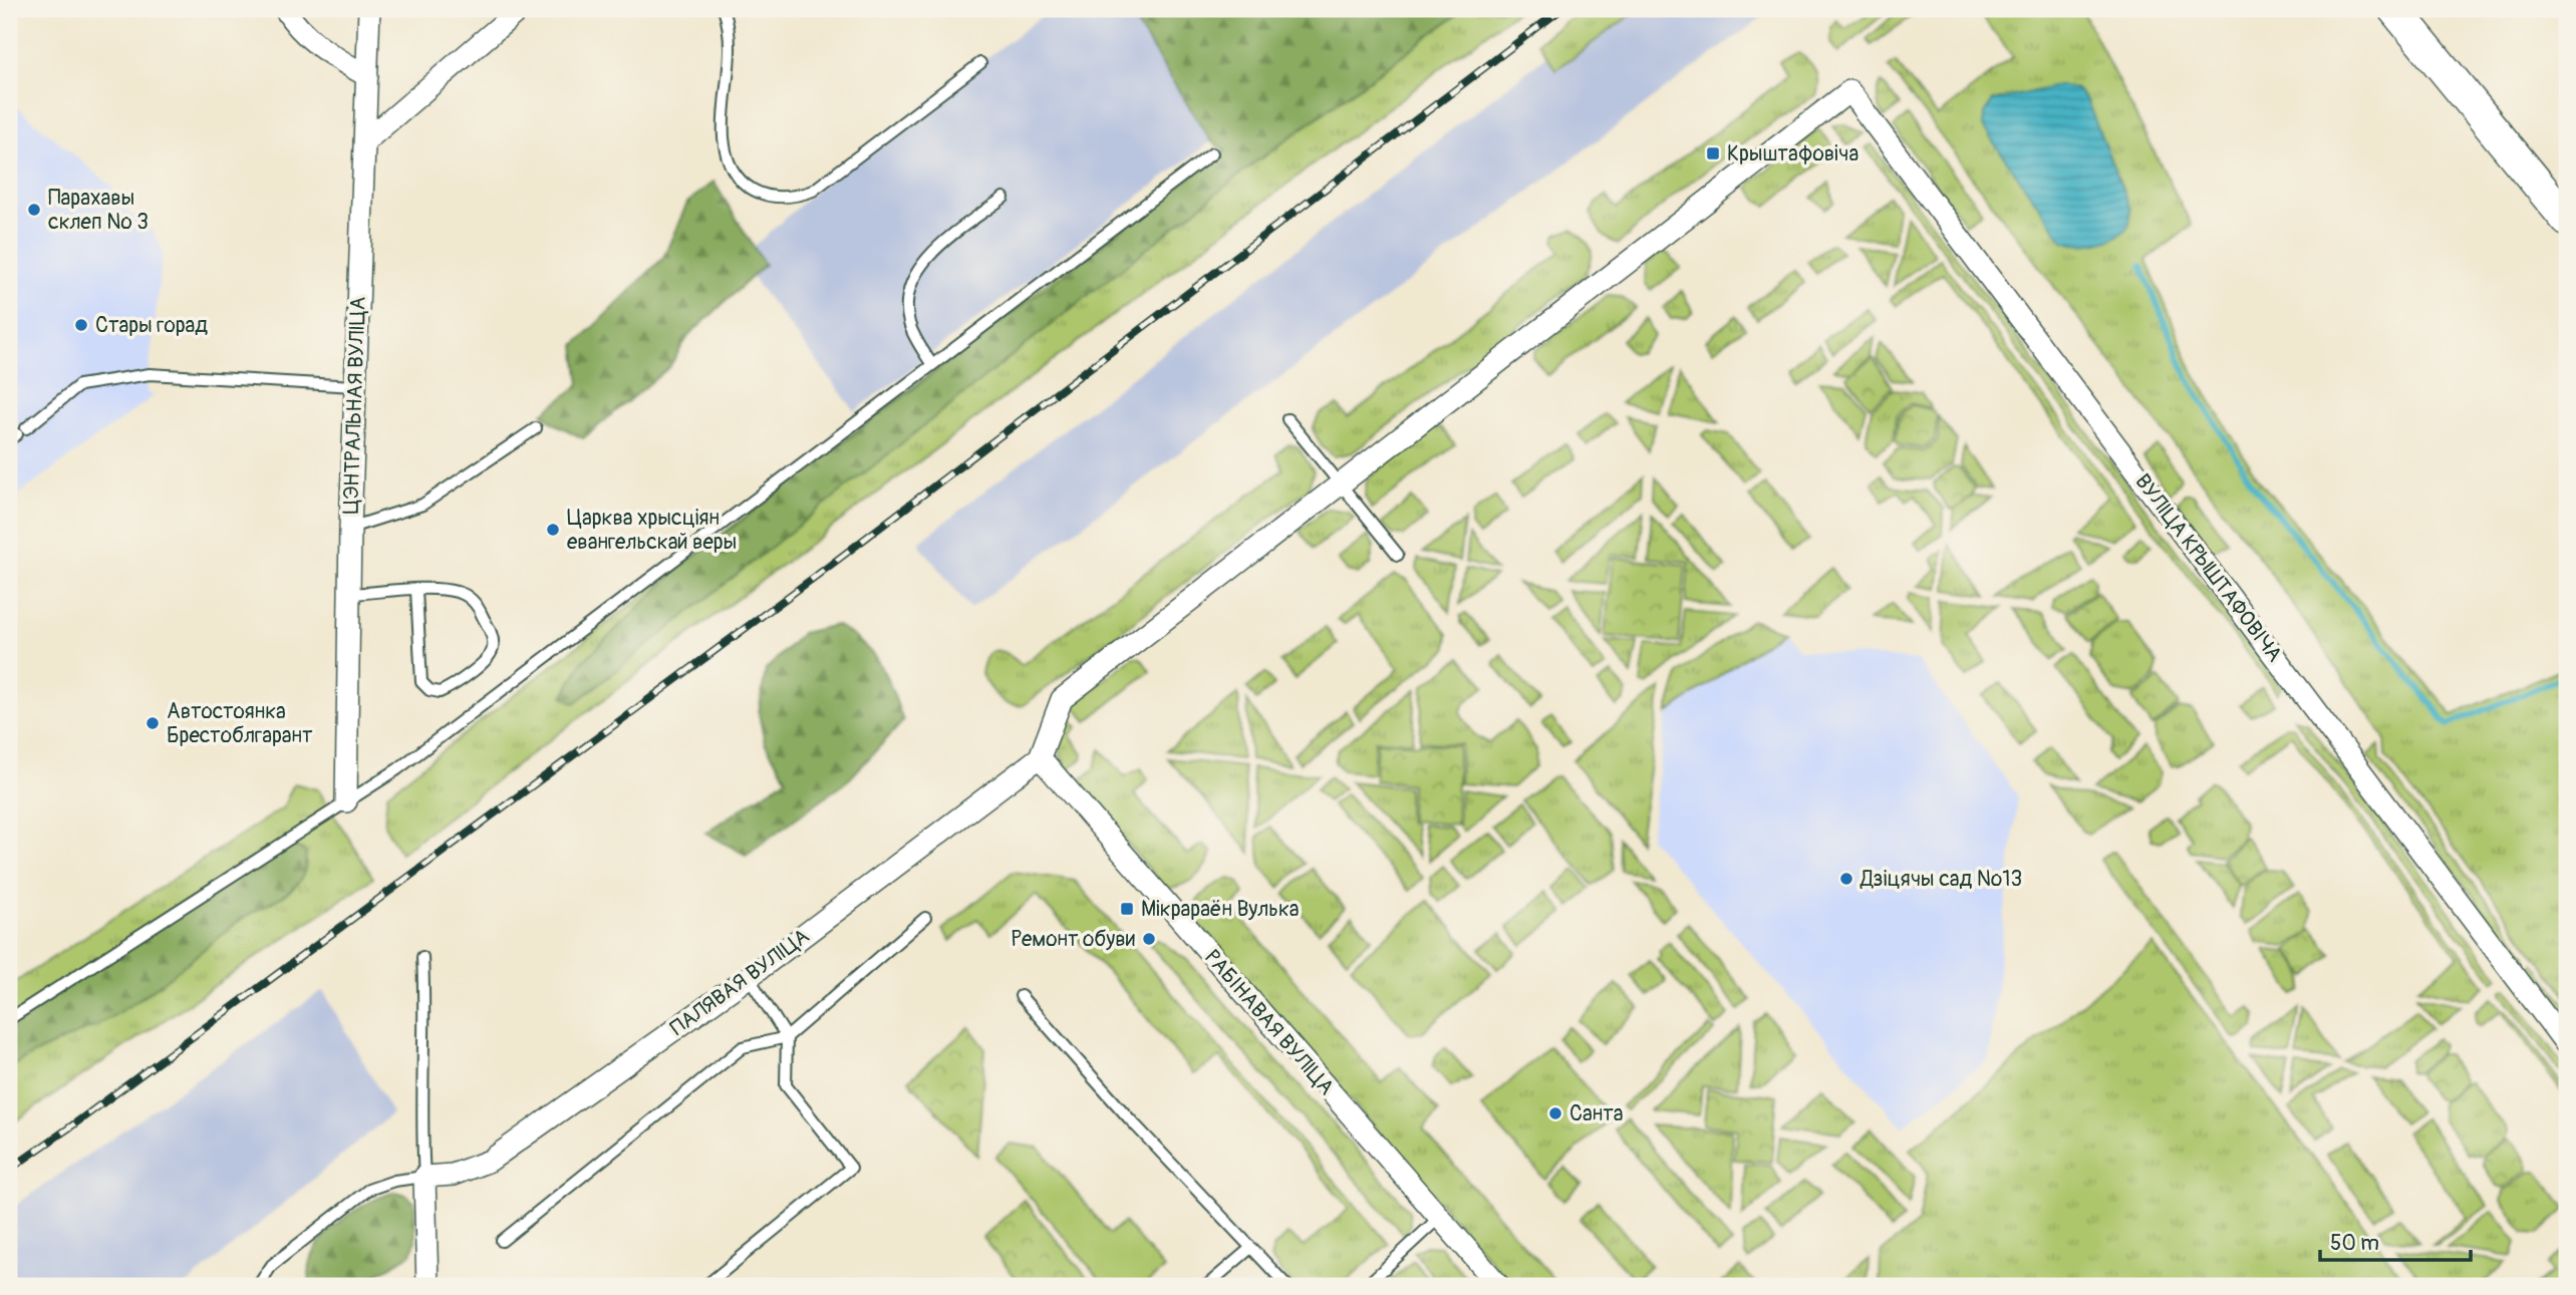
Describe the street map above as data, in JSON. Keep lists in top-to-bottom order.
{
  "streets": {
    "street": [
      "ЦЭНТРАЛЬНАЯ ВУЛІЦА",
      "ВУЛІЦА КРЫШТАФОВІЧА",
      "ПАЛЯВАЯ ВУЛІЦА",
      "РАБІНАВАЯ ВУЛІЦА"
    ]
  },
  "crossings": [
    ["ПАЛЯВАЯ ВУЛІЦА", "РАБІНАВАЯ ВУЛІЦА"]
  ],
  "places": {
    "transit": ["Крыштафовіча", "Мікрараён Вулька"],
    "other": [
      "Парахавы склеп № 3",
      "Стары горад",
      "Царква хрысціян евангельскай веры",
      "Автостоянка Брестоблгарант",
      "Дзіцячы сад №13",
      "Ремонт обуви",
      "Санта"
    ]
  },
  "scale_bar": "50 m"
}
